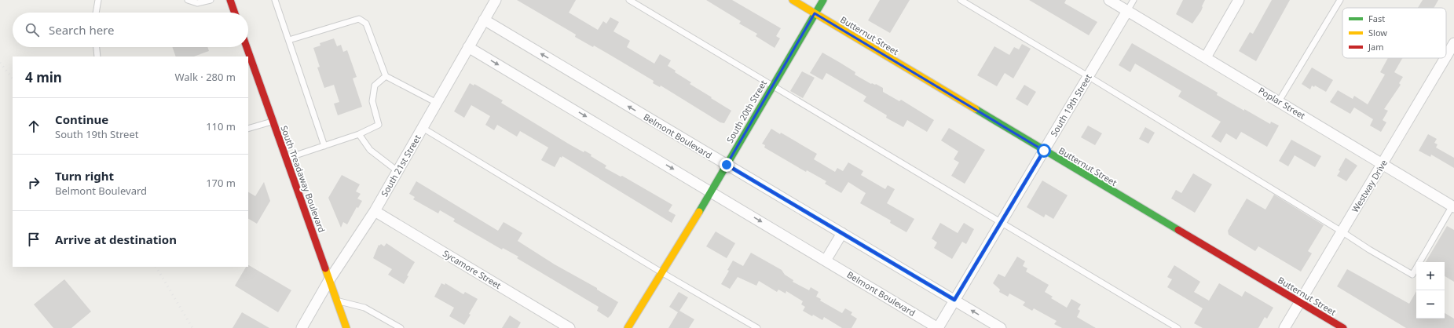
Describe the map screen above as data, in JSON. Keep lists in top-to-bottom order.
{
  "streets": {
    "street": [
      "Butternut Street",
      "Poplar Street",
      "South 19th Street",
      "South 20th Street",
      "Belmont Boulevard",
      "South 21st Street",
      "South Treadaway Boulevard",
      "Westway Drive",
      "Sycamore Street"
    ]
  },
  "crossings": [
    ["Butternut Street", "South 19th Street"],
    ["Butternut Street", "South 20th Street"],
    ["Butternut Street", "Westway Drive"],
    ["Poplar Street", "South 19th Street"],
    ["Poplar Street", "Westway Drive"],
    ["South 19th Street", "Belmont Boulevard"],
    ["South 20th Street", "Belmont Boulevard"],
    ["Belmont Boulevard", "South 21st Street"],
    ["South 21st Street", "South Treadaway Boulevard"],
    ["South 21st Street", "Sycamore Street"]
  ],
  "legend": ["Fast", "Slow", "Jam"],
  "page": {
    "search": "Search here",
    "heading": ["4 min", "Walk · 280 m"],
    "list": [
      ["Continue", "South 19th Street", "110 m"],
      ["Turn right", "Belmont Boulevard", "170 m"],
      "Arrive at destination"
    ],
    "map_buttons": ["+", "−"]
  }
}
